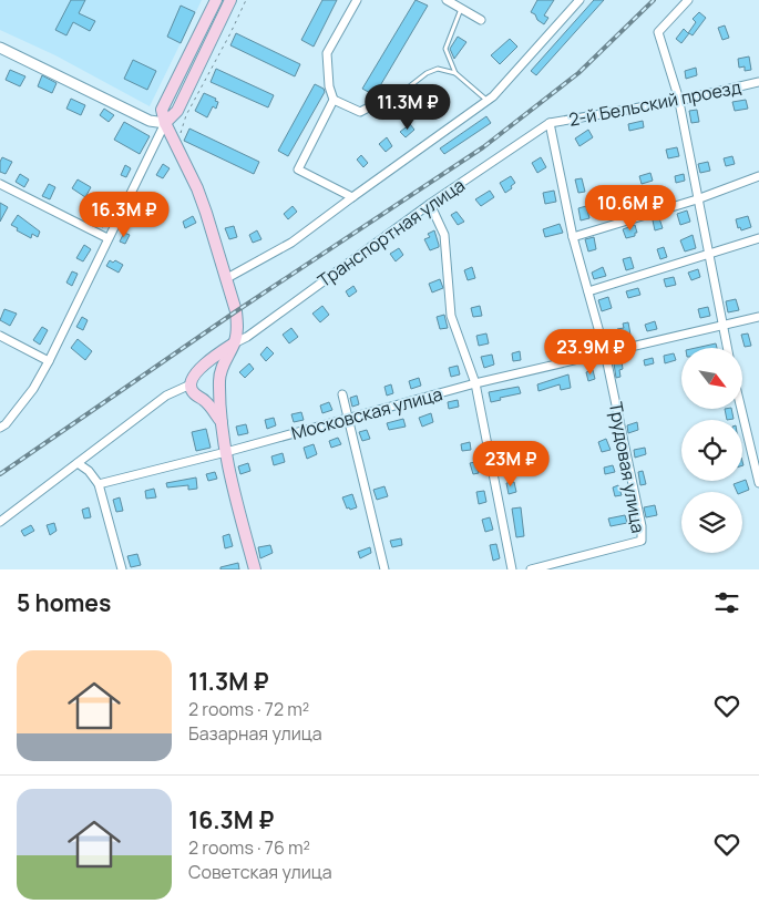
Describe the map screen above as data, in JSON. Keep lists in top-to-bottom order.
{
  "streets": {
    "street": [
      "2-й Бельский проезд",
      "Транспортная улица",
      "Московская улица",
      "Трудовая улица"
    ]
  },
  "crossings": [
    ["2-й Бельский проезд", "Транспортная улица"],
    ["2-й Бельский проезд", "Трудовая улица"],
    ["Транспортная улица", "Трудовая улица"],
    ["Московская улица", "Трудовая улица"]
  ],
  "north": "bottom right",
  "page": {
    "price": [
      "11.3M ₽",
      "10.6M ₽",
      "16.3M ₽",
      "23.9M ₽",
      "23M ₽"
    ],
    "heading": "5 homes",
    "list": [
      {
        "name": "11.3M ₽",
        "note": "2 rooms · 72 m² · Базарная улица"
      },
      {
        "name": "16.3M ₽",
        "note": "2 rooms · 76 m² · Советская улица"
      }
    ]
  }
}
